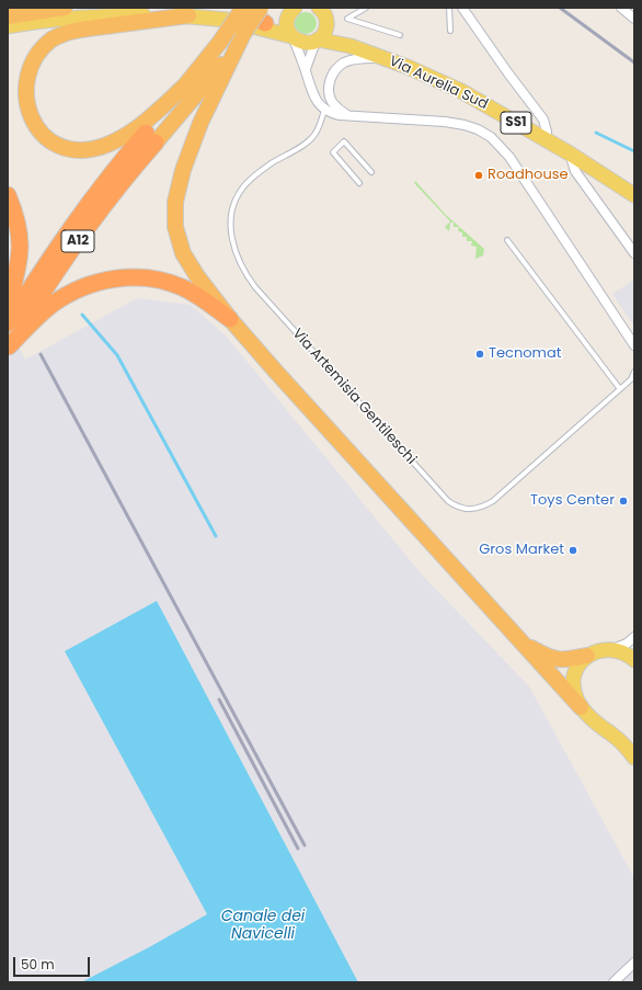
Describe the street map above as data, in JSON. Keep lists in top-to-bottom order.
{
  "streets": {
    "highway": ["A12"],
    "main road": ["Via Aurelia Sud", "SS1"],
    "lane": ["Via Artemisia Gentileschi"]
  },
  "crossings": [
    ["Via Aurelia Sud", "SS1"]
  ],
  "water": ["Canale dei Navicelli"],
  "places": [
    "Roadhouse",
    "Tecnomat",
    "Toys Center",
    "Gros Market"
  ],
  "scale_bar": "50 m"
}
